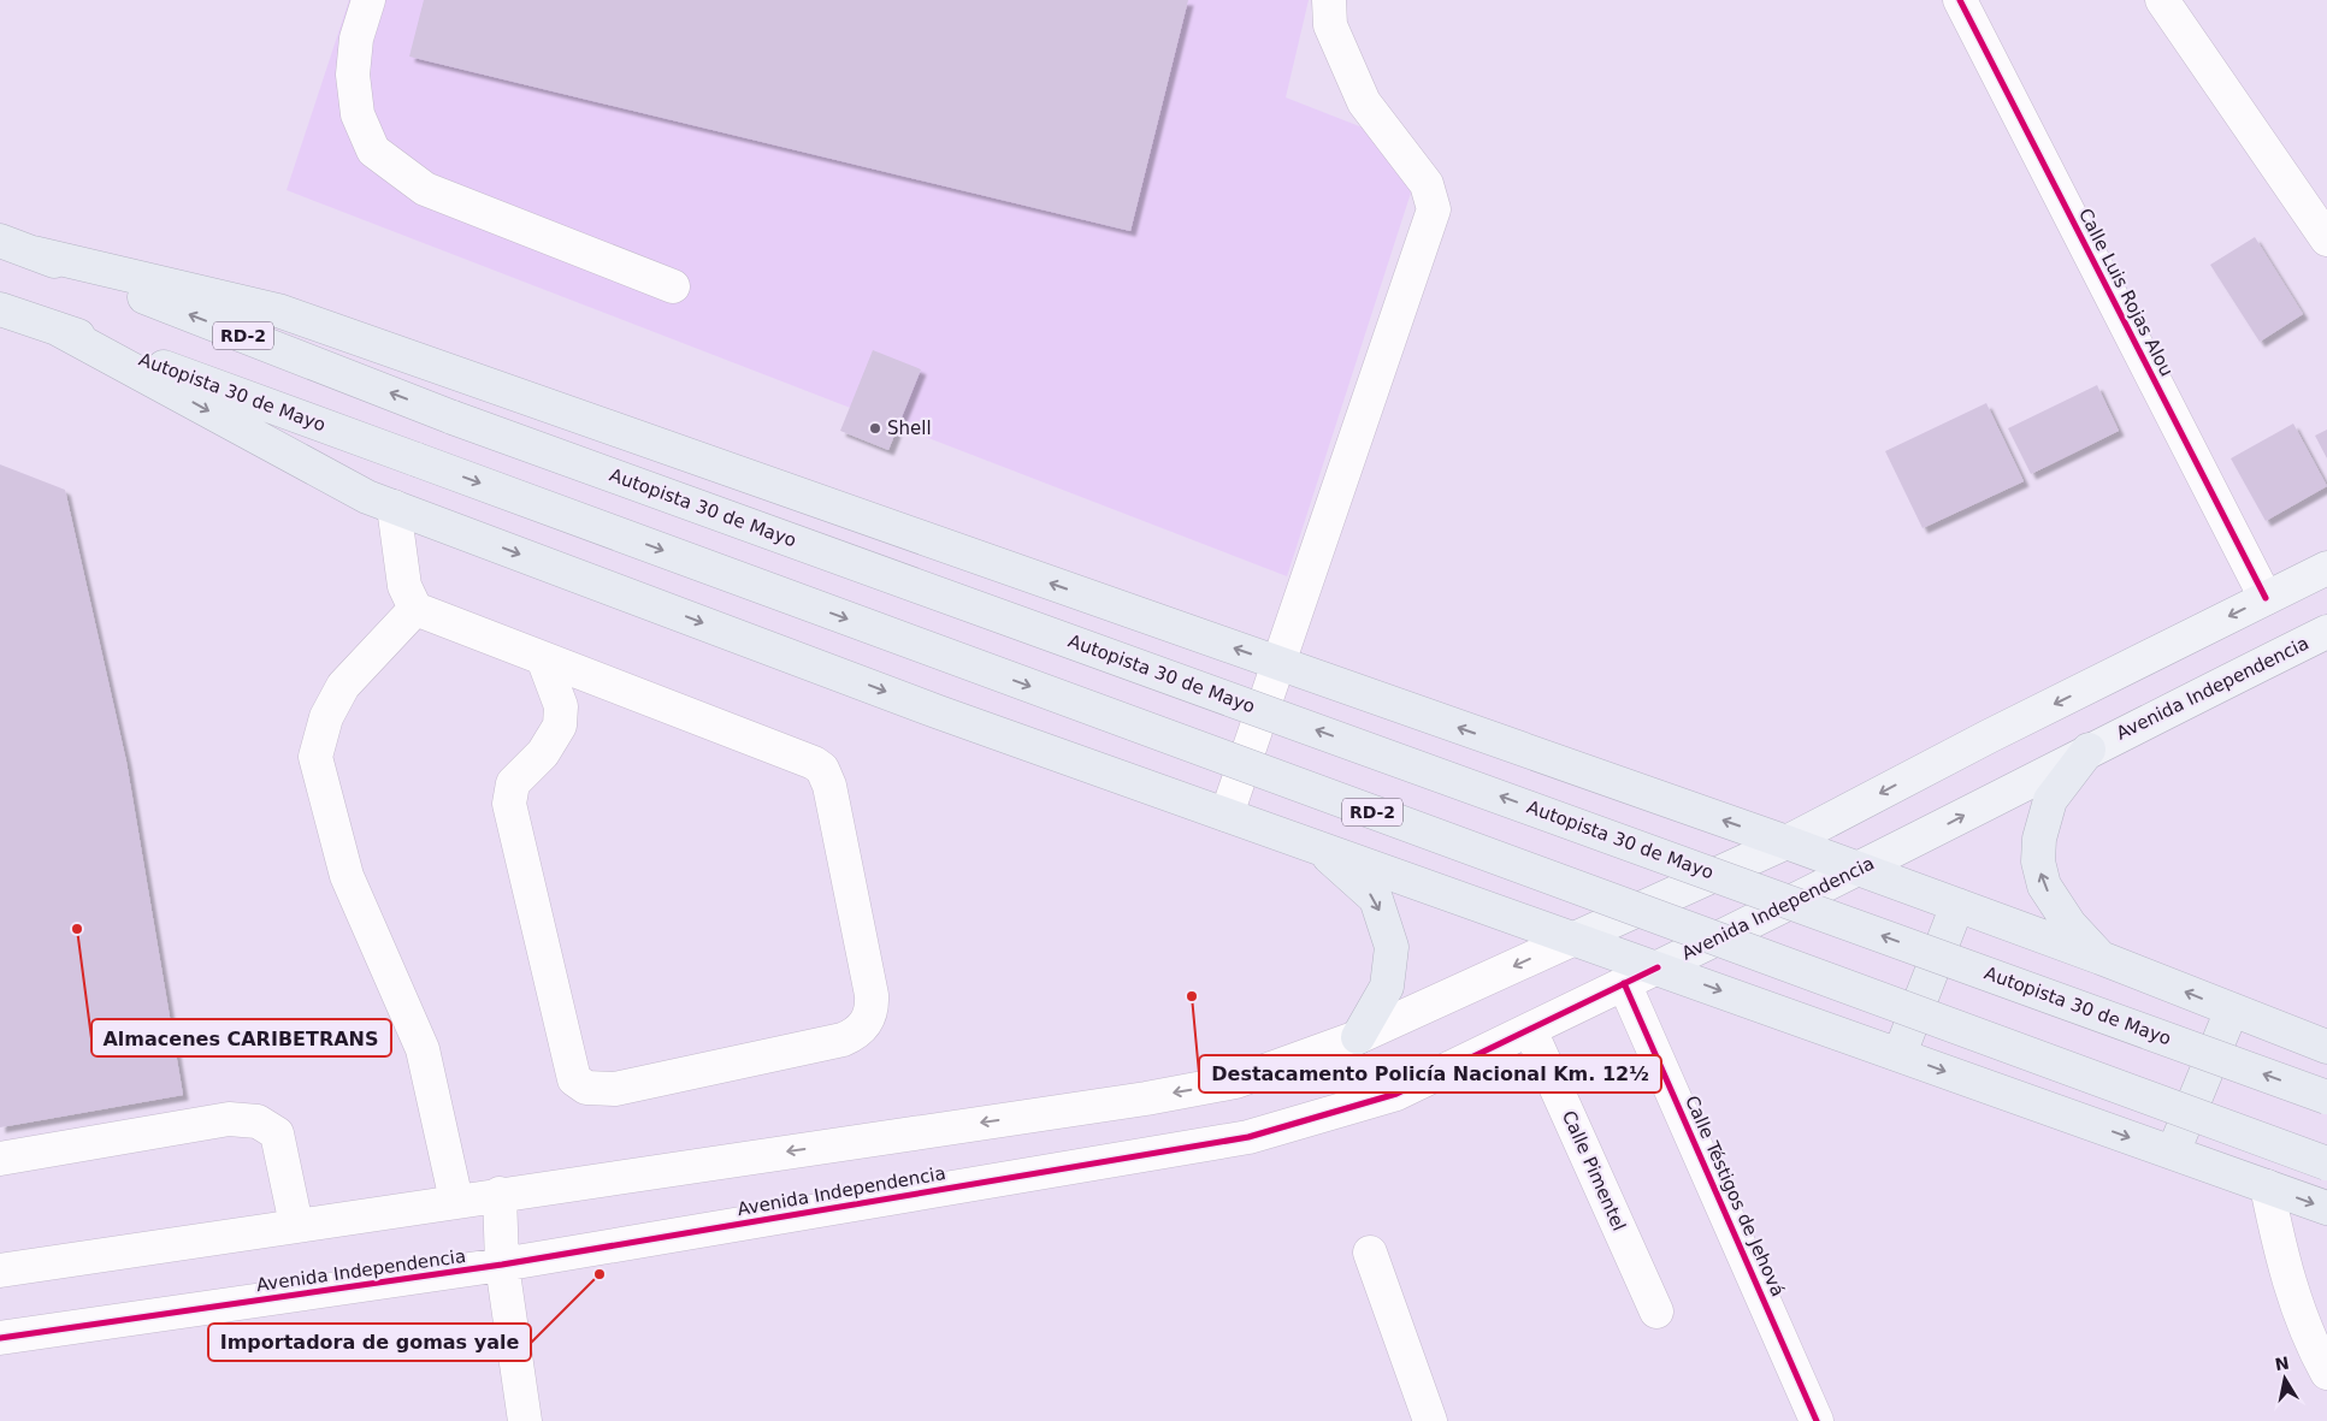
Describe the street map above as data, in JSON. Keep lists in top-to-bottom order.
{
  "streets": {
    "highway": ["RD-2", "Autopista 30 de Mayo"],
    "main road": ["Avenida Independencia"],
    "street": ["Calle Luis Rojas Alou", "Calle Pimentel", "Calle Téstigos de Jehová"]
  },
  "crossings": [
    ["Avenida Independencia", "Calle Pimentel"],
    ["Avenida Independencia", "Calle Téstigos de Jehová"]
  ],
  "places": [
    "Shell",
    "Almacenes CARIBETRANS",
    "Destacamento Policía Nacional Km. 12½",
    "Importadora de gomas yale"
  ],
  "north": "top"
}
